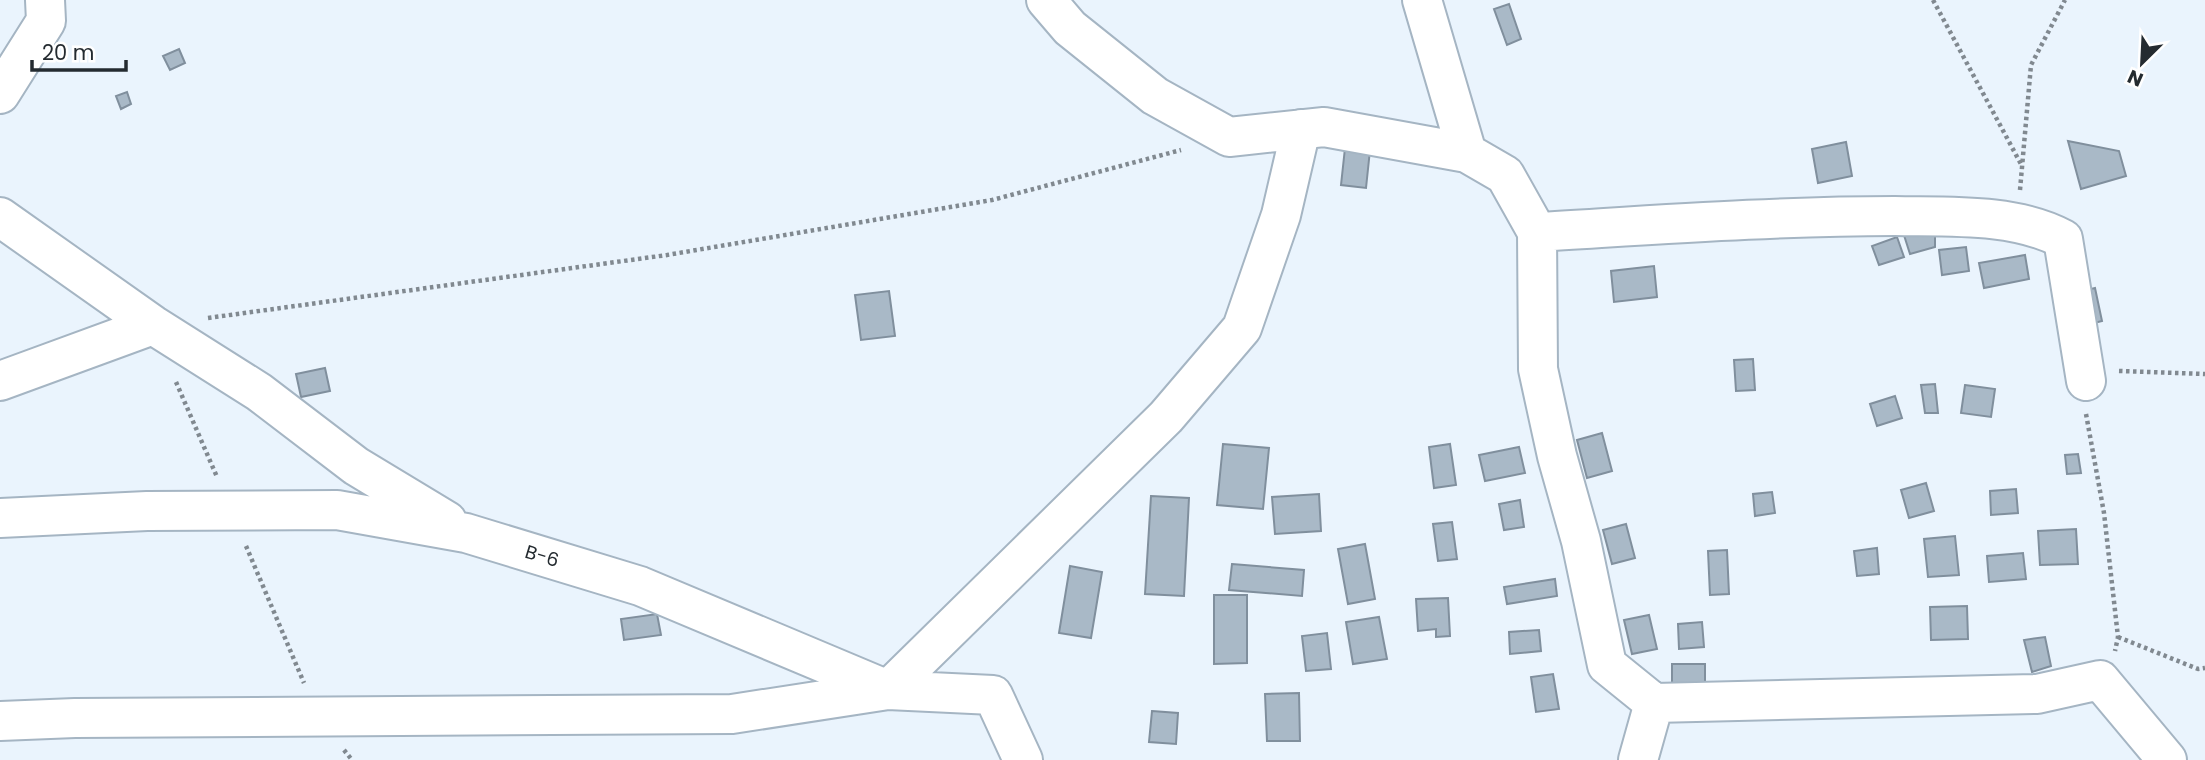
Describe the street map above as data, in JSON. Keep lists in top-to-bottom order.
{
  "streets": {
    "street": ["B-6"]
  },
  "scale_bar": "20 m",
  "north": "bottom left"
}
